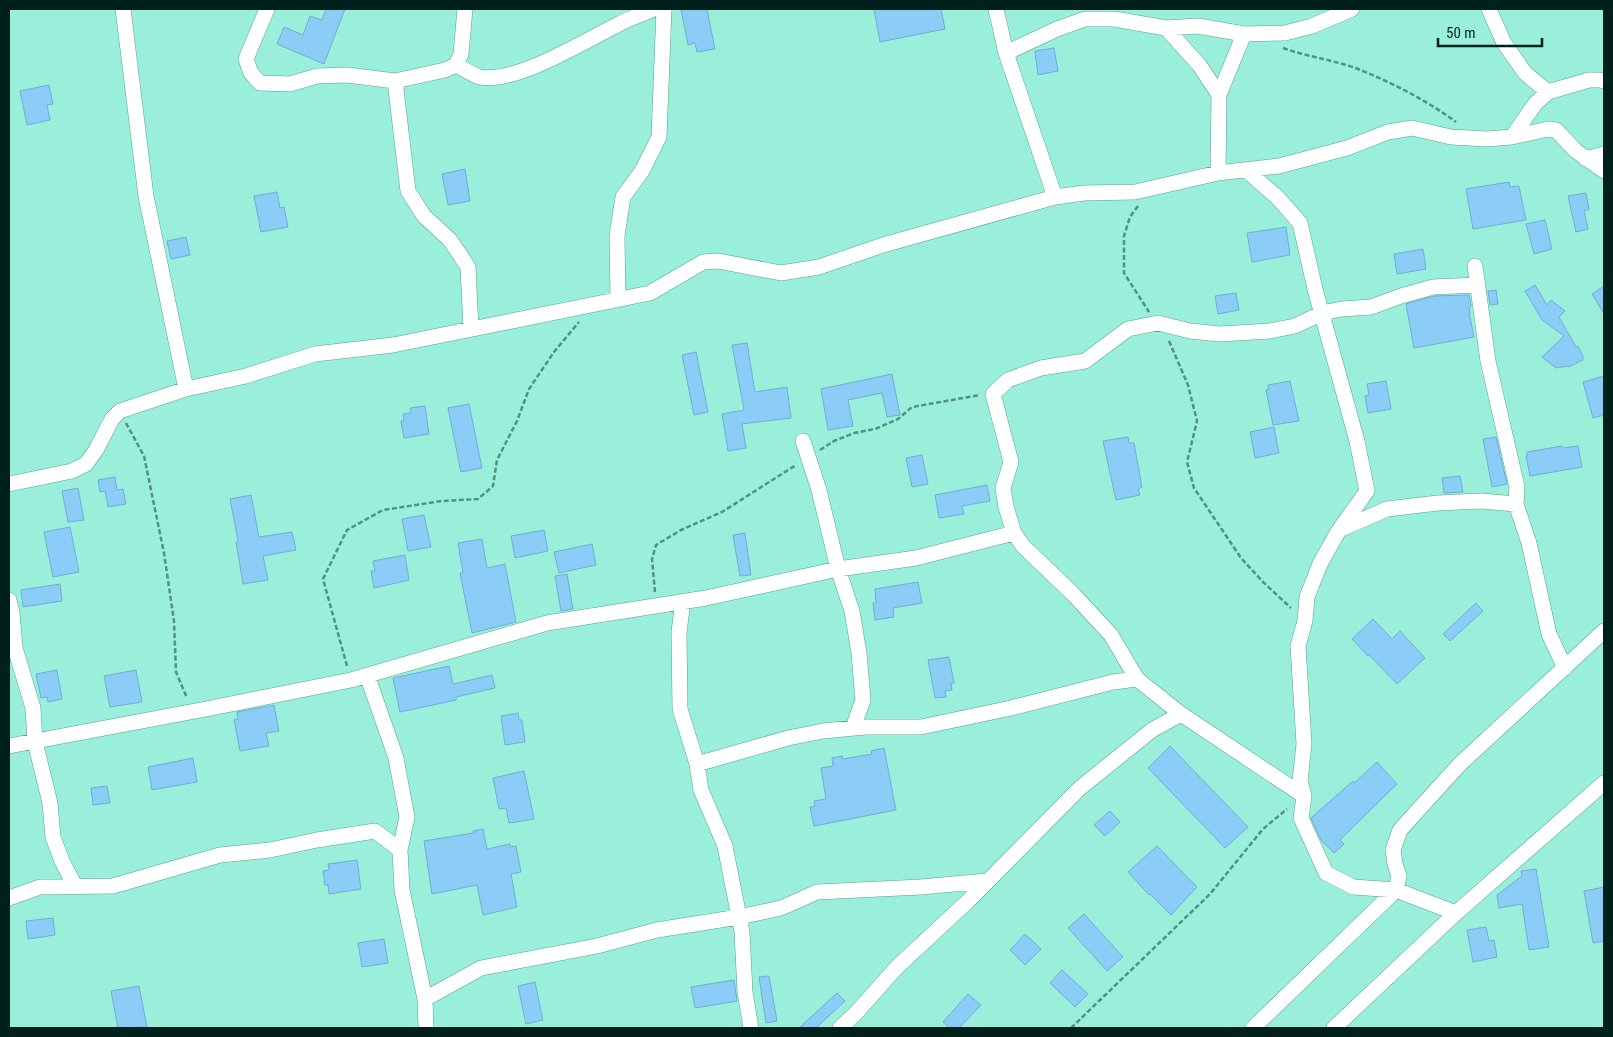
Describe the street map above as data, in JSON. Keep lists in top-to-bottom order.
{
  "scale_bar": "50 m"
}
